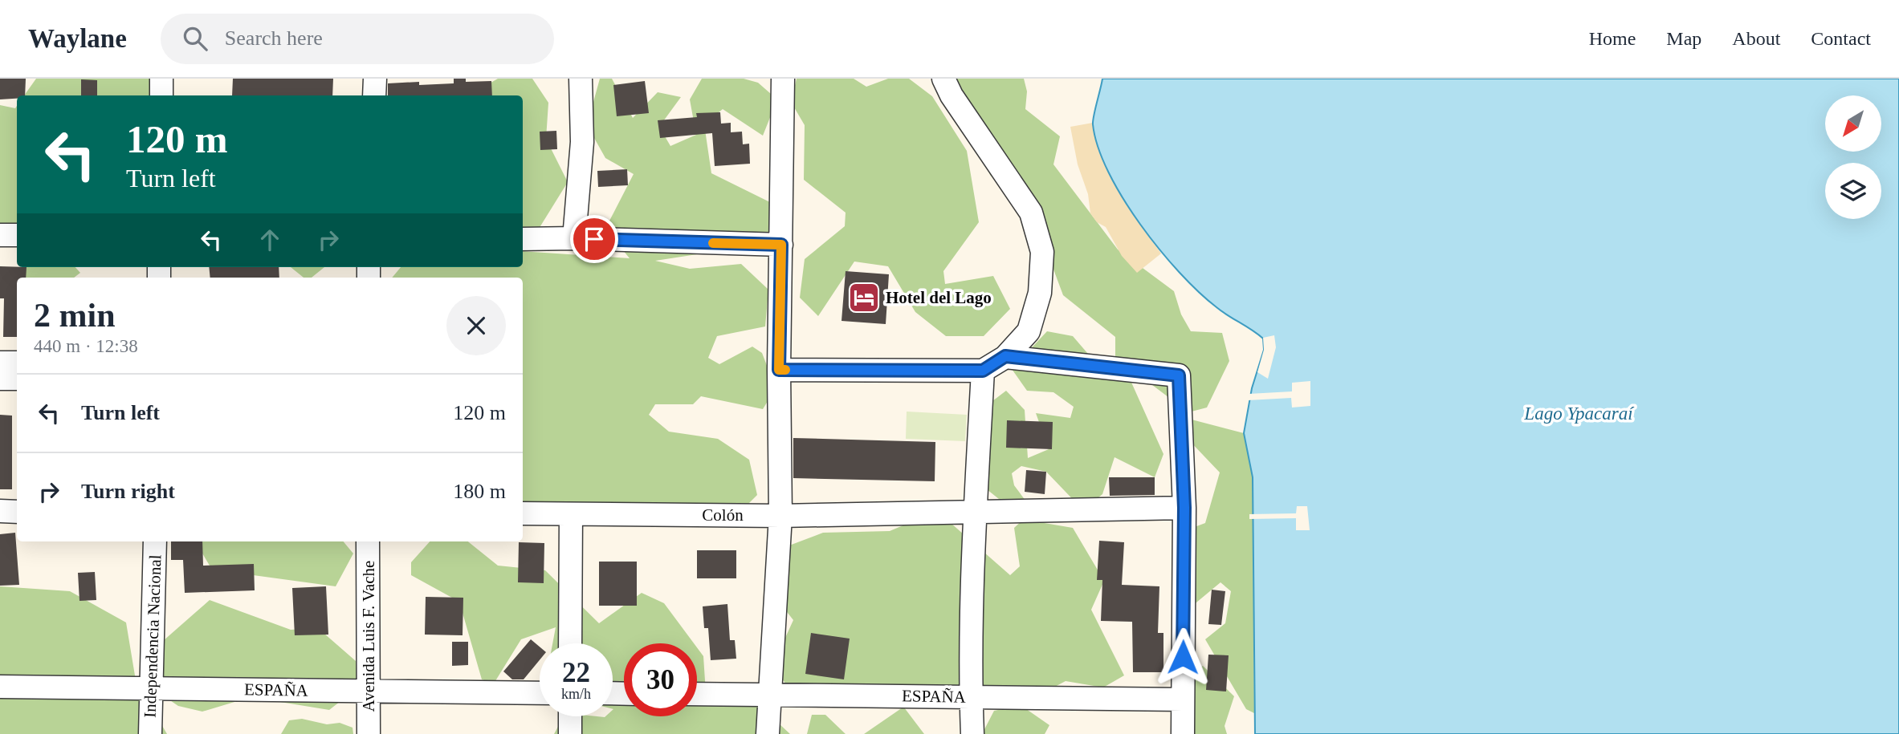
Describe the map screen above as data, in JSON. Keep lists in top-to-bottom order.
{
  "streets": {
    "street": [
      "Colón",
      "Independencia Nacional",
      "Avenida Luis F. Vache",
      "ESPAÑA"
    ]
  },
  "crossings": [
    ["Independencia Nacional", "ESPAÑA"],
    ["Avenida Luis F. Vache", "ESPAÑA"]
  ],
  "water": ["Lago Ypacaraí"],
  "places": {
    "hotel": ["Hotel del Lago"]
  },
  "north": "bottom left",
  "page": {
    "header": "Waylane",
    "search": "Search here",
    "nav": [
      "Home",
      "Map",
      "About",
      "Contact"
    ],
    "turn": ["120 m", "Turn left"],
    "heading": ["2 min", "440 m · 12:38"],
    "list": [
      {
        "name": "Turn left",
        "value": "120 m"
      },
      {
        "name": "Turn right",
        "value": "180 m"
      }
    ],
    "speed": "22 km/h",
    "limit": "30"
  }
}
